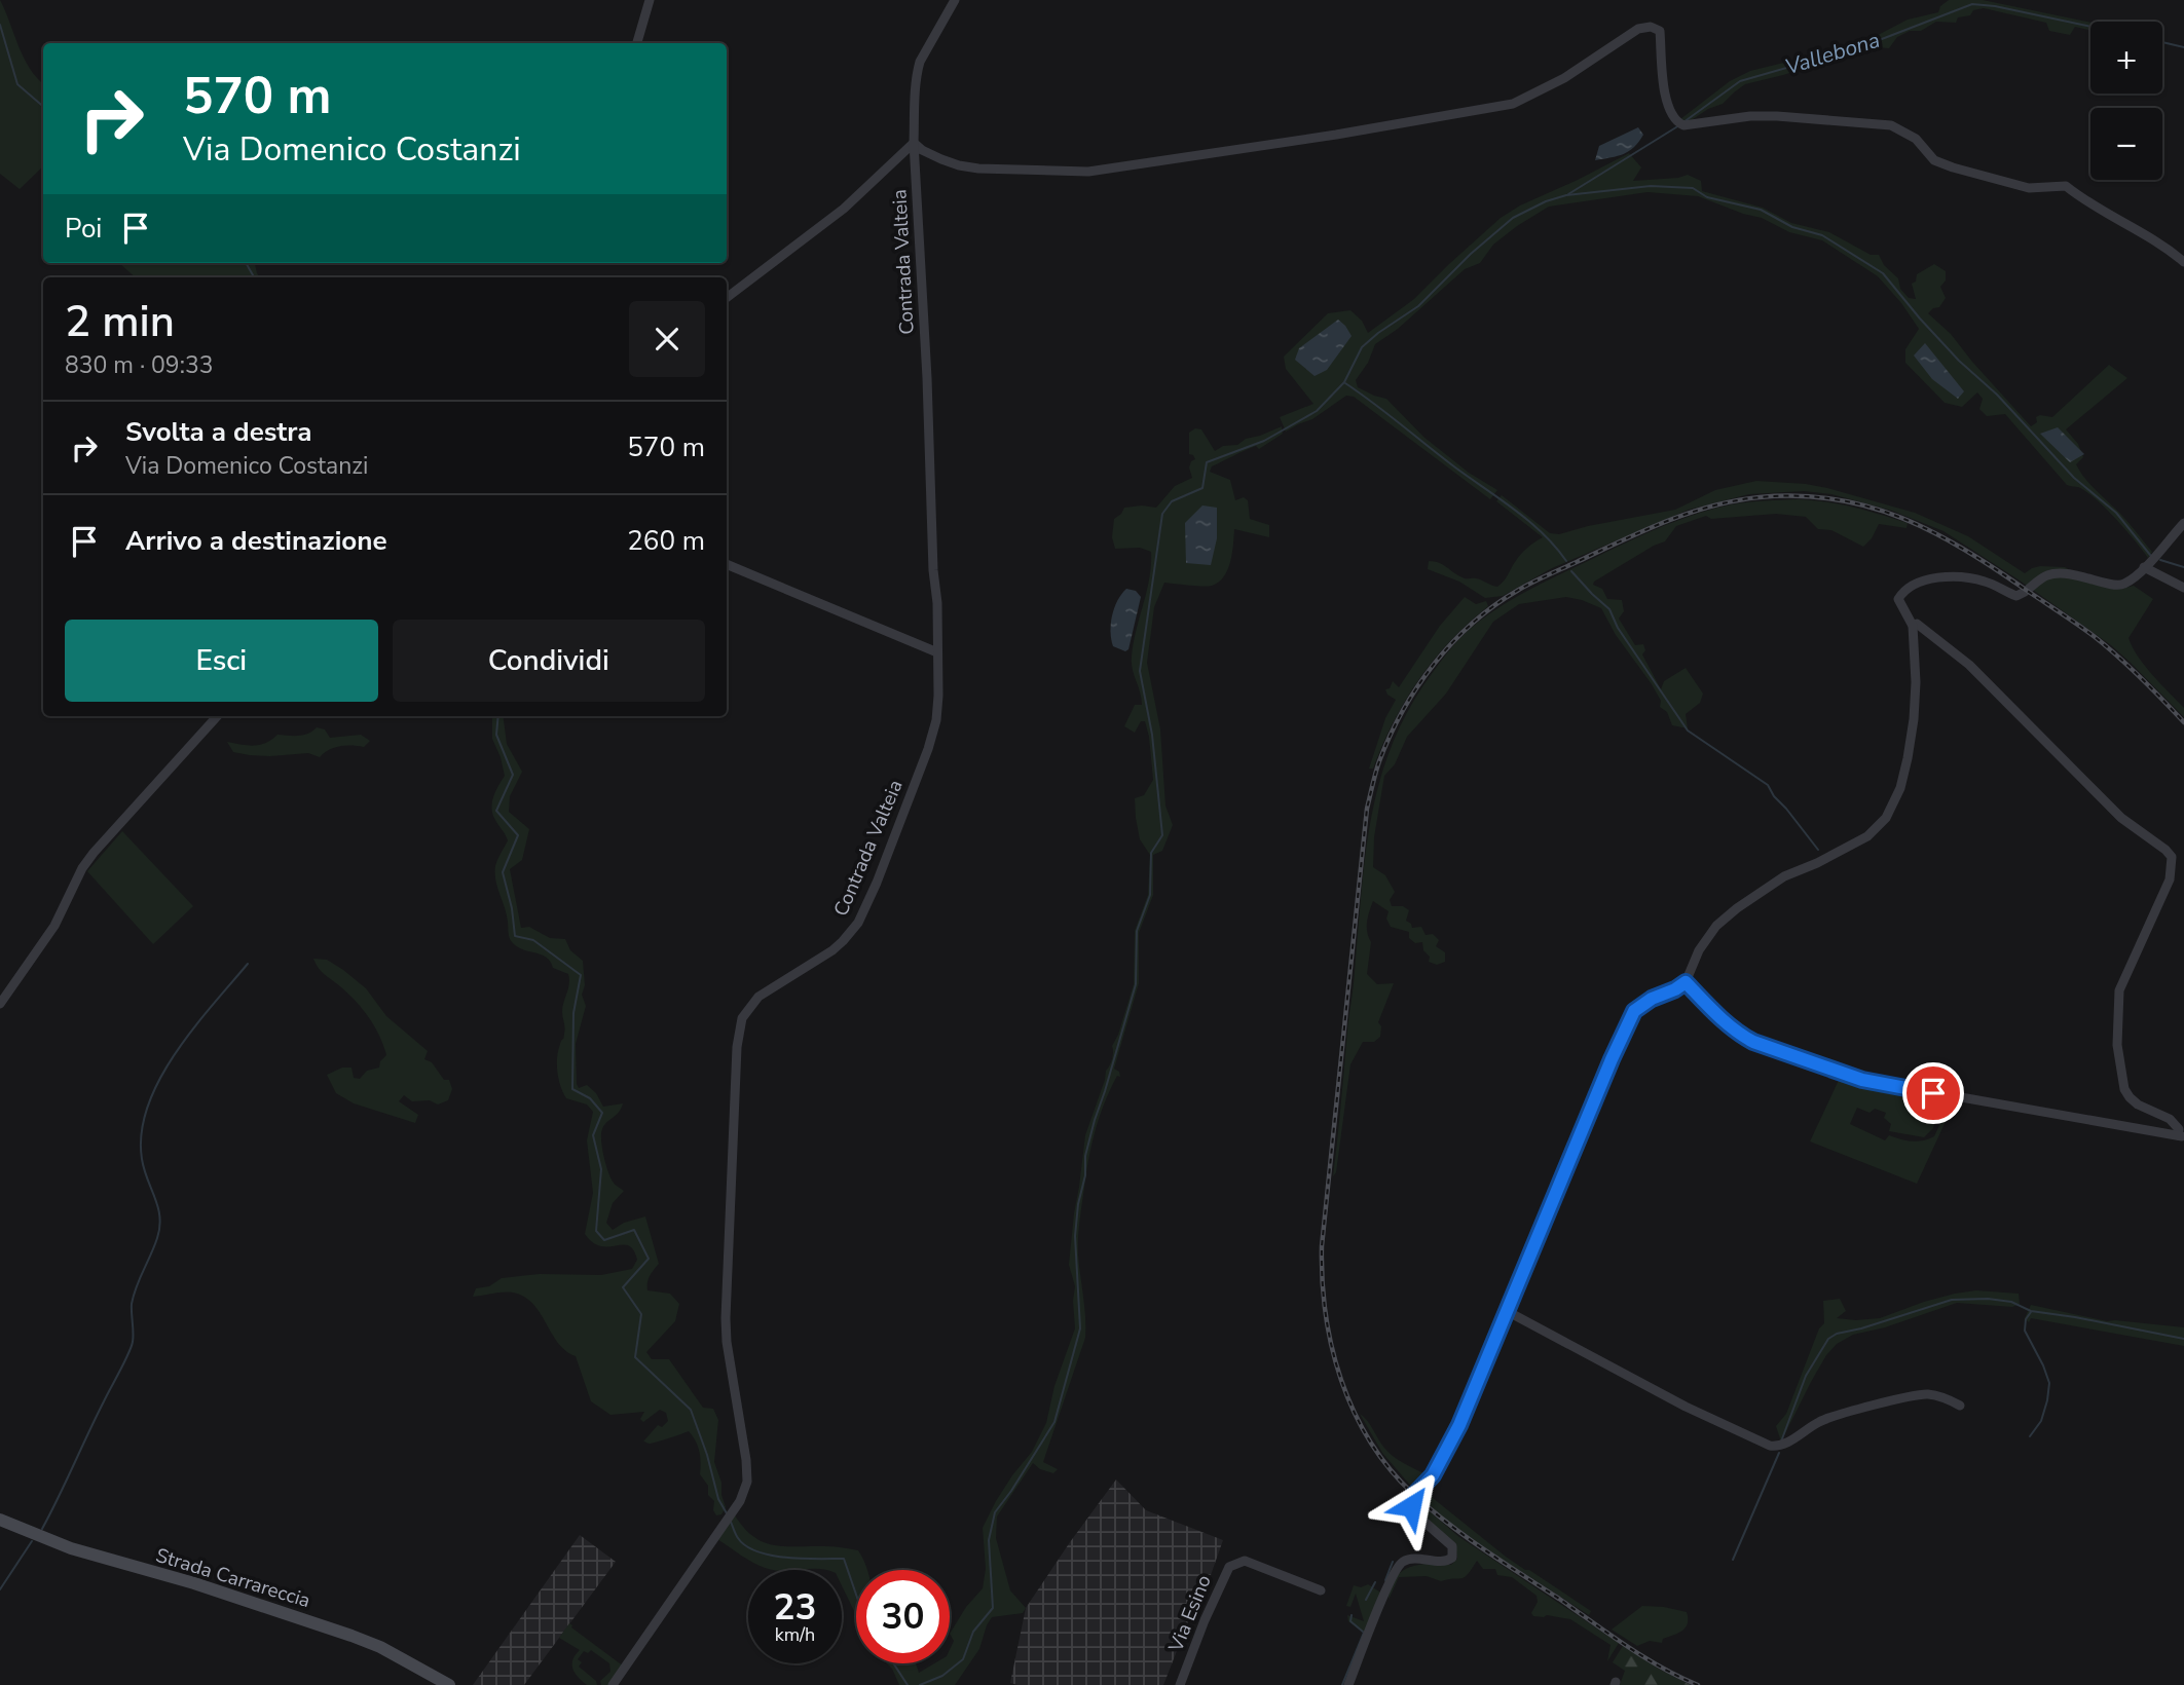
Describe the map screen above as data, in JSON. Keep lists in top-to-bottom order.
{
  "streets": {
    "main road": ["Strada Carrareccia"],
    "street": ["Contrada Valteia", "Via Esino"]
  },
  "water": ["Vallebona"],
  "page": {
    "map_buttons": ["+", "−"],
    "turn": ["570 m", "Via Domenico Costanzi"],
    "then": "Poi",
    "heading": ["2 min", "830 m · 09:33"],
    "list": [
      {
        "name": "Svolta a destra",
        "note": "Via Domenico Costanzi",
        "value": "570 m"
      },
      {
        "name": "Arrivo a destinazione",
        "value": "260 m"
      }
    ],
    "buttons": ["Esci", "Condividi"],
    "speed": "23 km/h",
    "limit": "30"
  }
}
